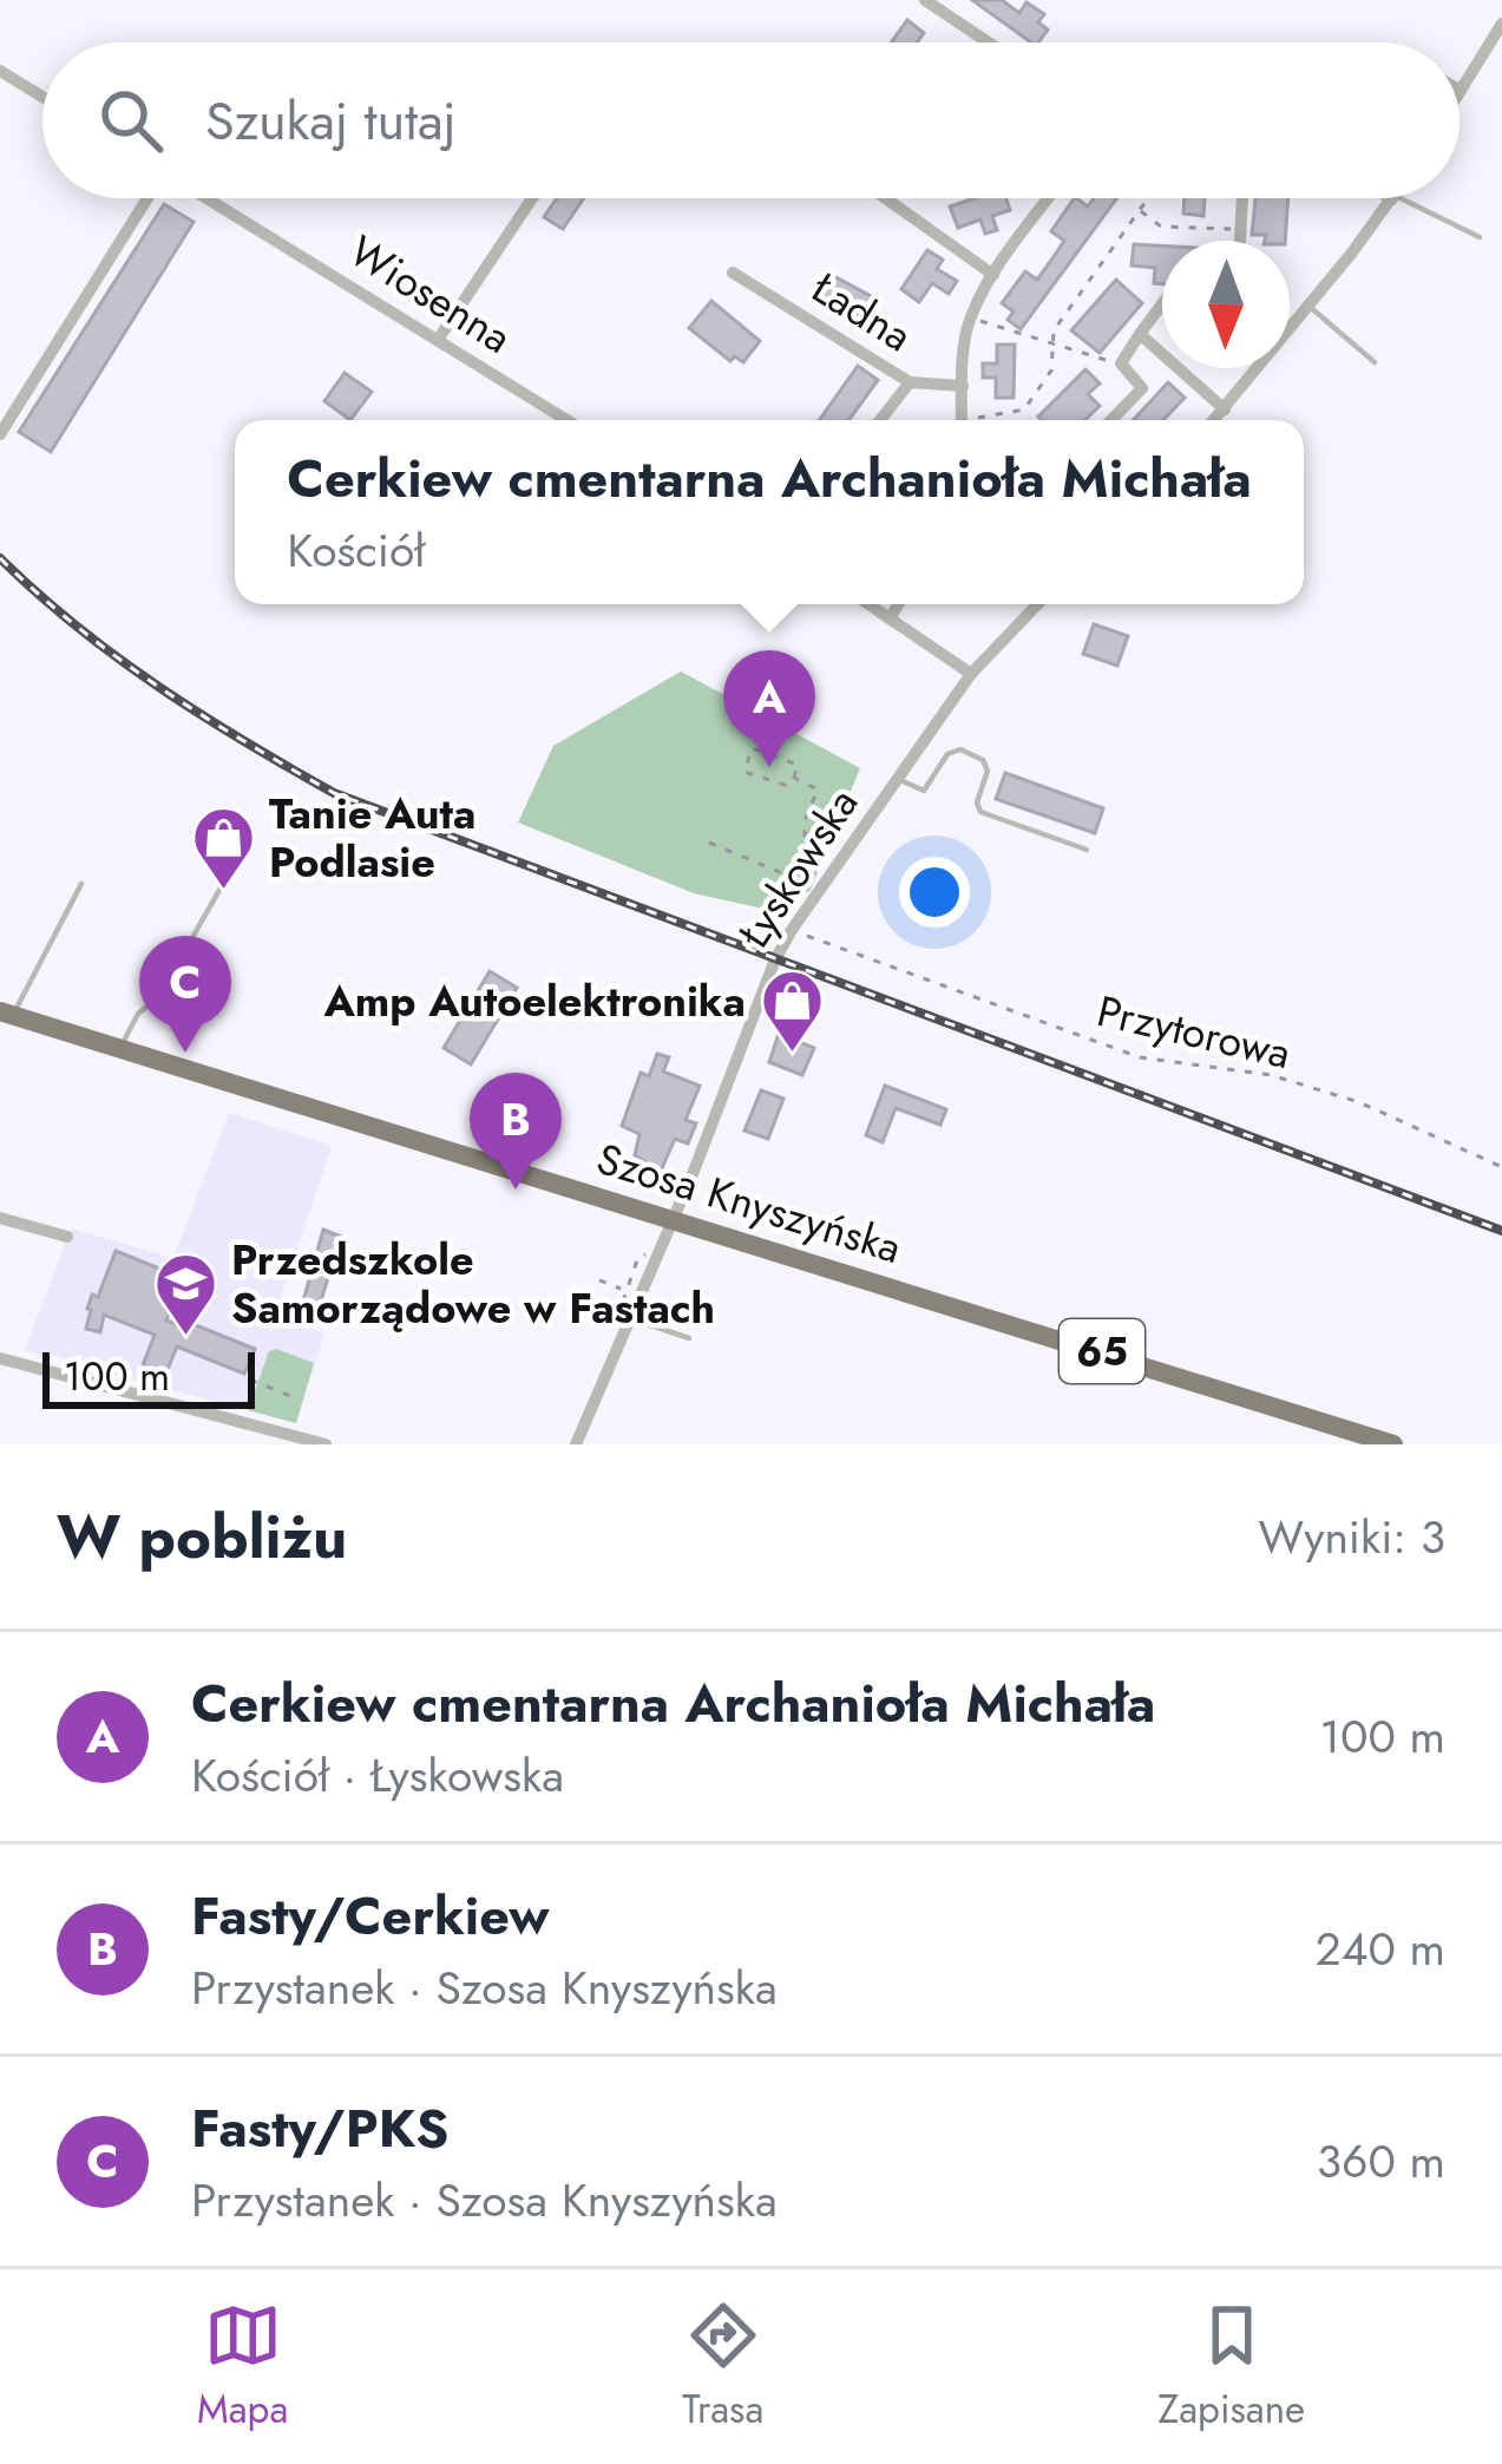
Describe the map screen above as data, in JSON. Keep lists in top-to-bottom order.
{
  "streets": {
    "main road": ["Szosa Knyszyńska", "65"],
    "street": ["Wiosenna", "Ładna", "Łyskowska"],
    "path": ["Przytorowa"]
  },
  "crossings": [
    ["Łyskowska", "Przytorowa"],
    ["Łyskowska", "Szosa Knyszyńska"]
  ],
  "places": {
    "shop": ["Tanie Auta Podlasie", "Amp Autoelektronika"],
    "school or university": ["Przedszkole Samorządowe w Fastach"]
  },
  "scale_bar": "100 m",
  "north": "bottom",
  "page": {
    "search": "Szukaj tutaj",
    "popup": ["Cerkiew cmentarna Archanioła Michała", "Kościół"],
    "pins": ["A", "C", "B"],
    "scale": "100 m",
    "heading": ["W pobliżu", "Wyniki: 3"],
    "list": [
      {
        "mark": "A",
        "name": "Cerkiew cmentarna Archanioła Michała",
        "note": "Kościół · Łyskowska",
        "value": "100 m"
      },
      {
        "mark": "B",
        "name": "Fasty/Cerkiew",
        "note": "Przystanek · Szosa Knyszyńska",
        "value": "240 m"
      },
      {
        "mark": "C",
        "name": "Fasty/PKS",
        "note": "Przystanek · Szosa Knyszyńska",
        "value": "360 m"
      }
    ],
    "nav": ["Mapa", "Trasa", "Zapisane"]
  }
}
